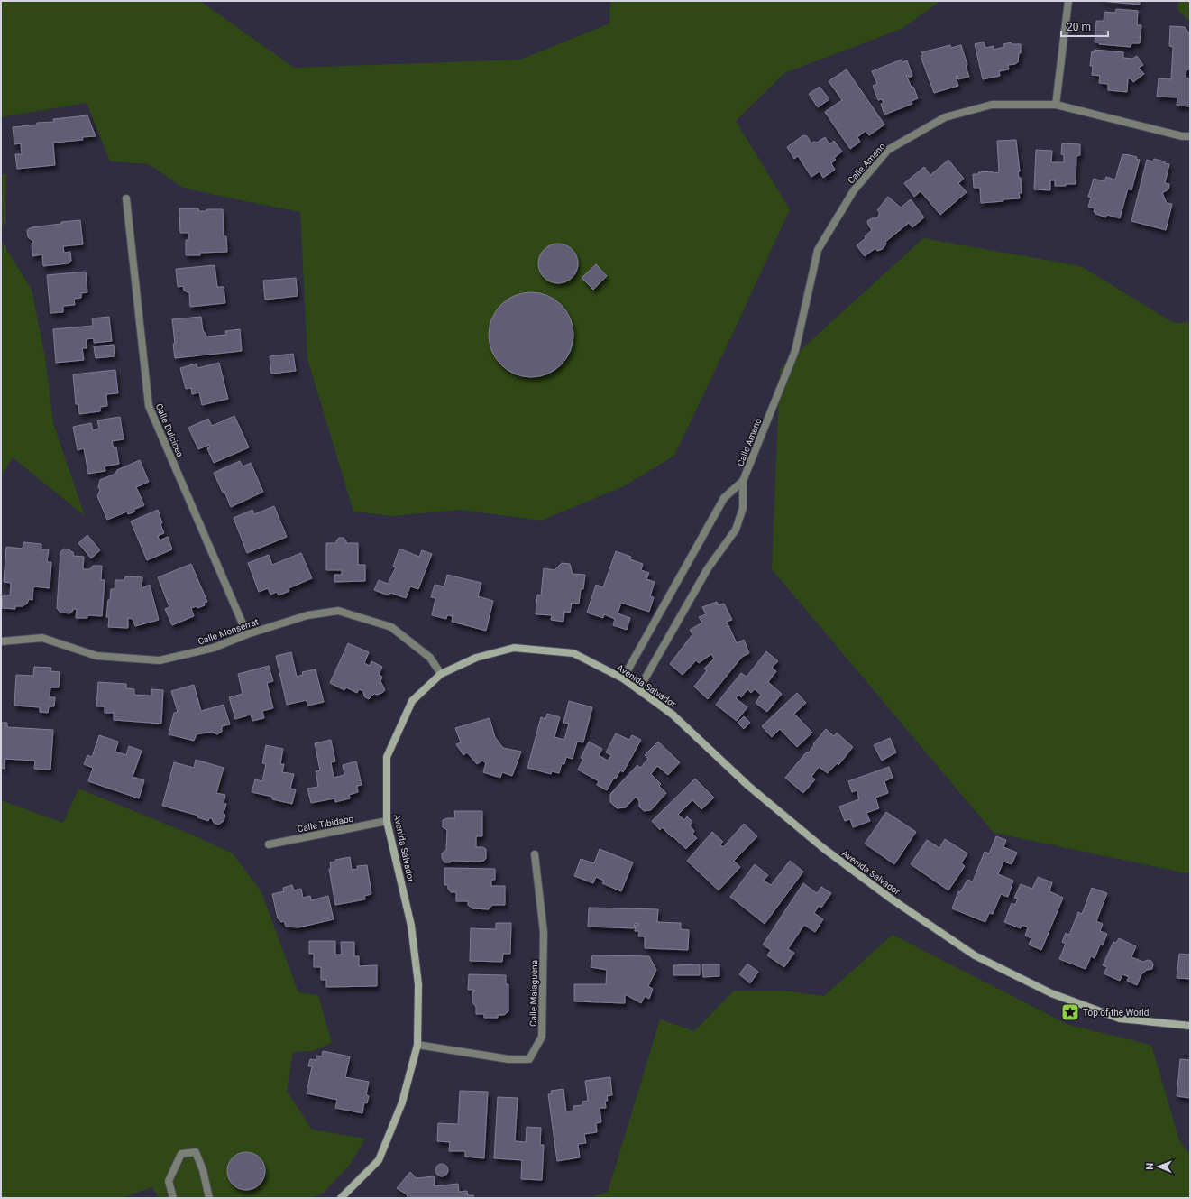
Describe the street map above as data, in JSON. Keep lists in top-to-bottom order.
{
  "streets": {
    "street": [
      "Calle Ameno",
      "Calle Dulcinea",
      "Calle Monserrat",
      "Avenida Salvador",
      "Calle Tibidabo",
      "Calle Malaguena"
    ]
  },
  "crossings": [
    ["Calle Ameno", "Avenida Salvador"],
    ["Calle Dulcinea", "Calle Monserrat"],
    ["Calle Monserrat", "Avenida Salvador"],
    ["Avenida Salvador", "Calle Tibidabo"],
    ["Avenida Salvador", "Calle Malaguena"]
  ],
  "places": {
    "place": ["Top of the World"]
  },
  "scale_bar": "20 m",
  "north": "left"
}
